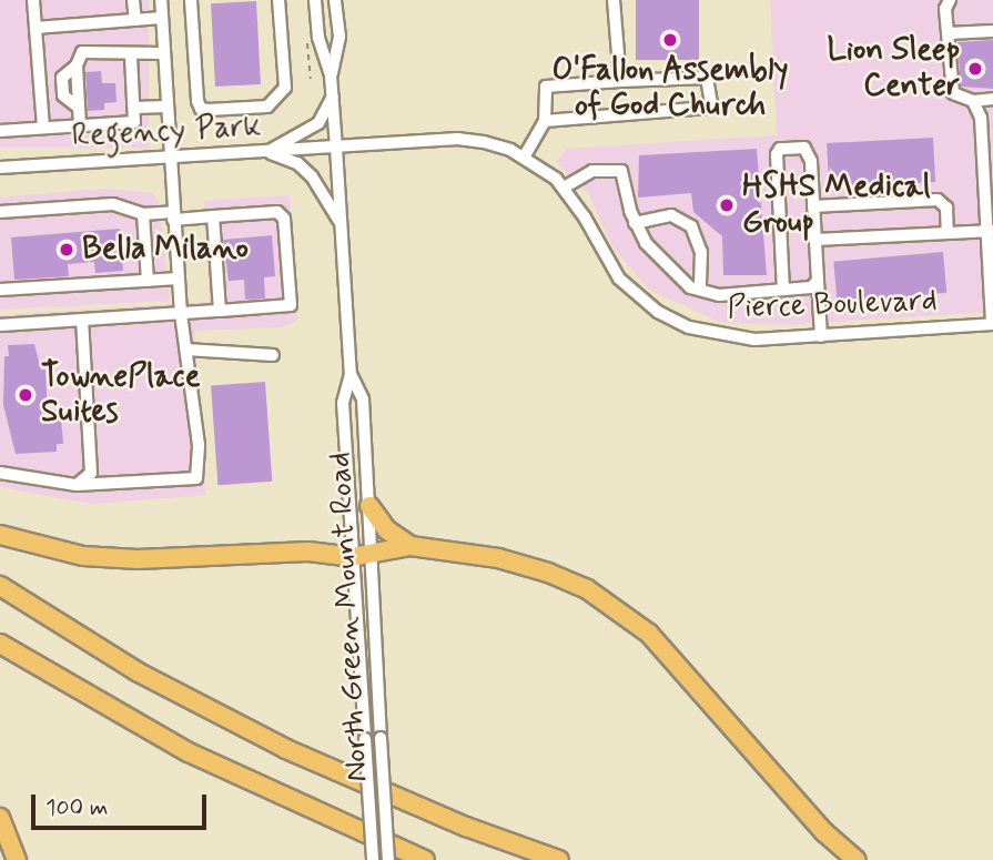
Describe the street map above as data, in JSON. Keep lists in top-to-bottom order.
{
  "streets": {
    "street": ["Regency Park", "Pierce Boulevard", "North Green Mount Road"]
  },
  "crossings": [
    ["Regency Park", "Pierce Boulevard"],
    ["Regency Park", "North Green Mount Road"],
    ["Pierce Boulevard", "North Green Mount Road"]
  ],
  "places": [
    "O'Fallon Assembly of God Church",
    "Lion Sleep Center",
    "HSHS Medical Group",
    "Bella Milano",
    "TownePlace Suites"
  ],
  "scale_bar": "100 m"
}
